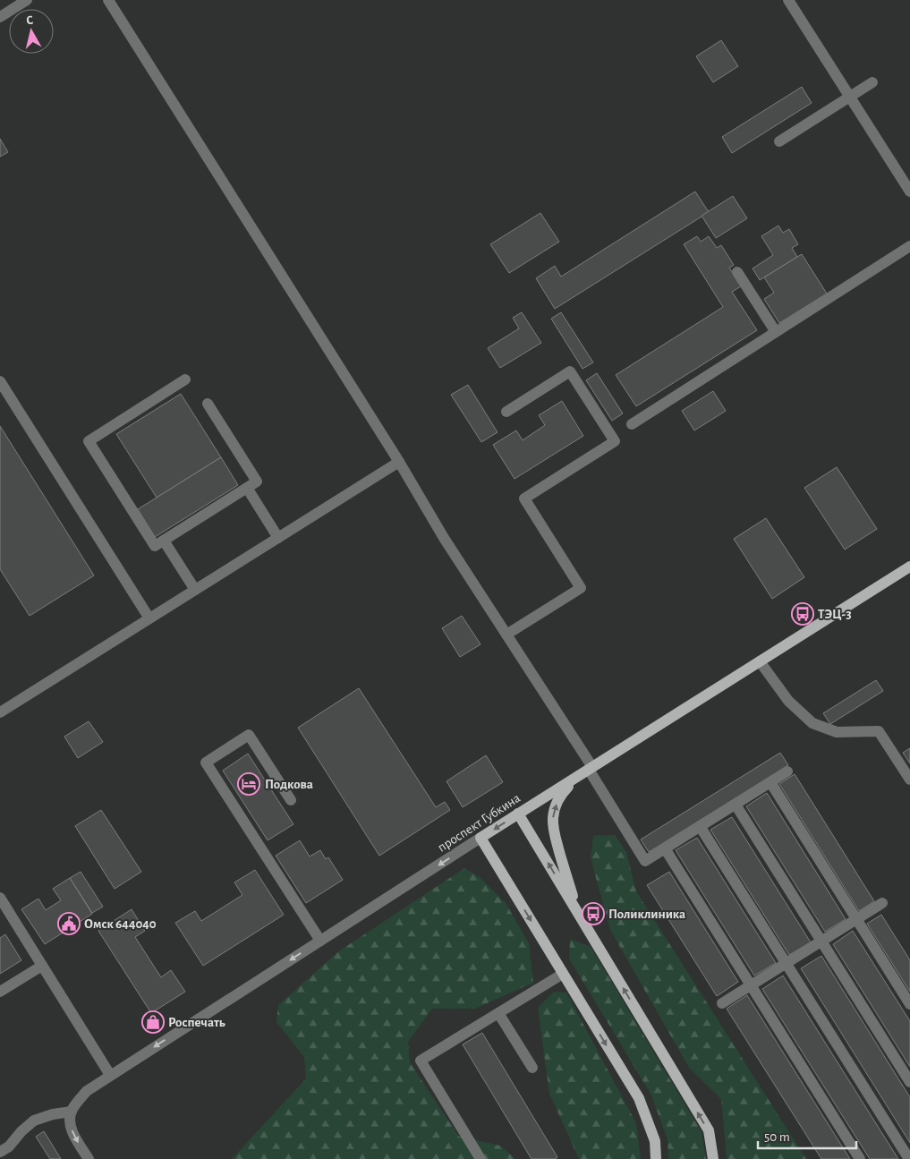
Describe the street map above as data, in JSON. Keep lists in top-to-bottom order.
{
  "streets": {
    "main road": ["проспект Губкина"]
  },
  "one_way": ["проспект Губкина"],
  "places": {
    "bus stop": ["ТЭЦ-3", "Поликлиника"],
    "hotel": ["Подкова"],
    "public building": ["Омск 644040"],
    "shop": ["Роспечать"]
  },
  "scale_bar": "50 m",
  "north": "top"
}
